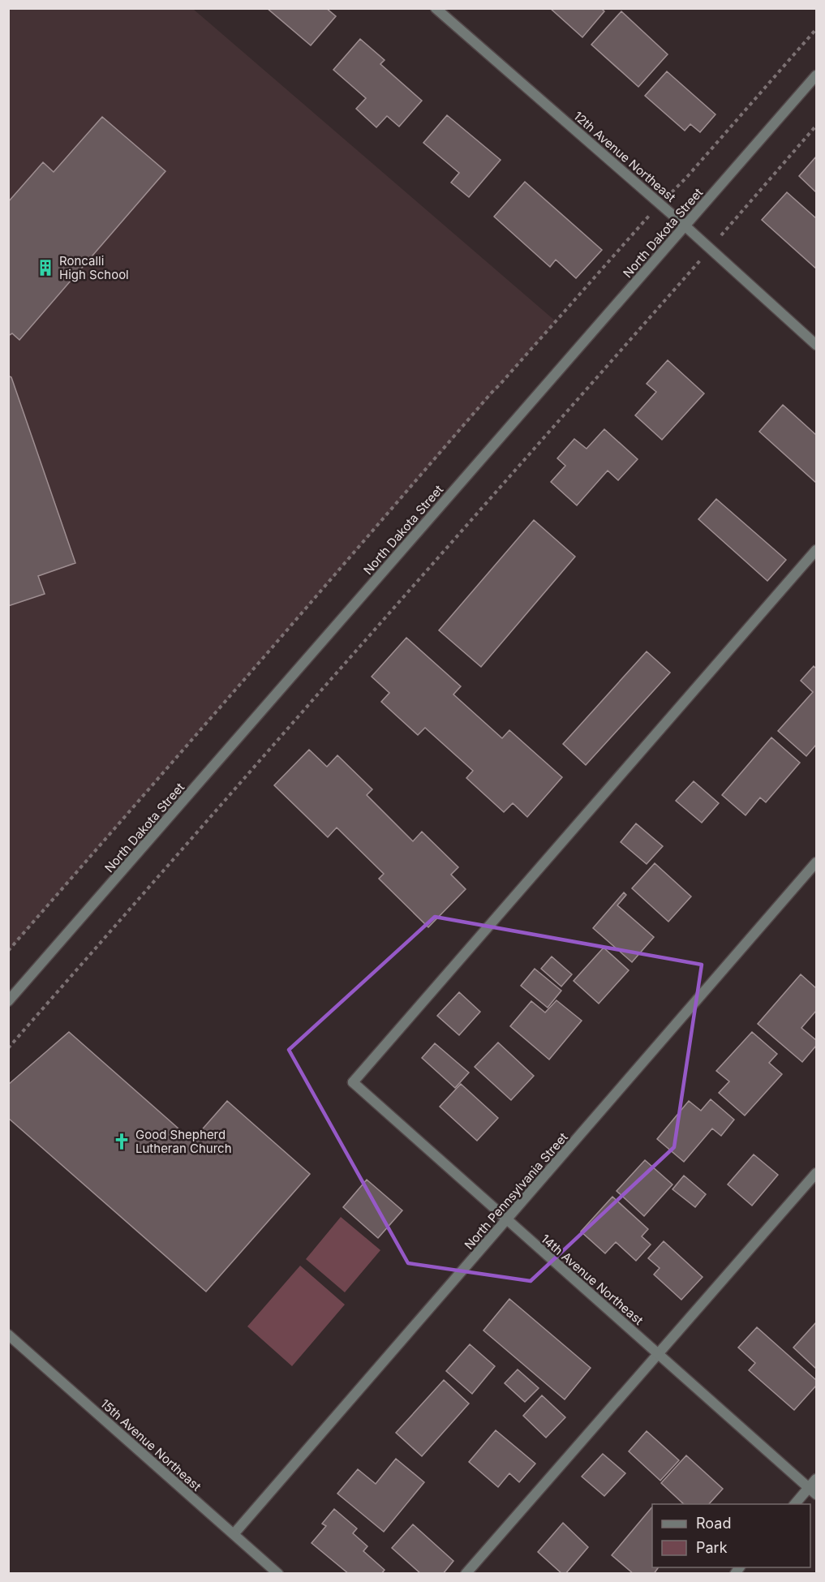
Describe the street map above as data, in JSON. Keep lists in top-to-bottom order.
{
  "streets": {
    "street": [
      "12th Avenue Northeast",
      "North Dakota Street",
      "North Pennsylvania Street",
      "14th Avenue Northeast",
      "15th Avenue Northeast"
    ]
  },
  "crossings": [
    ["12th Avenue Northeast", "North Dakota Street"],
    ["North Pennsylvania Street", "14th Avenue Northeast"],
    ["North Pennsylvania Street", "15th Avenue Northeast"]
  ],
  "places": {
    "building": ["Roncalli High School"],
    "church": ["Good Shepherd Lutheran Church"]
  },
  "legend": ["Road", "Park"]
}
